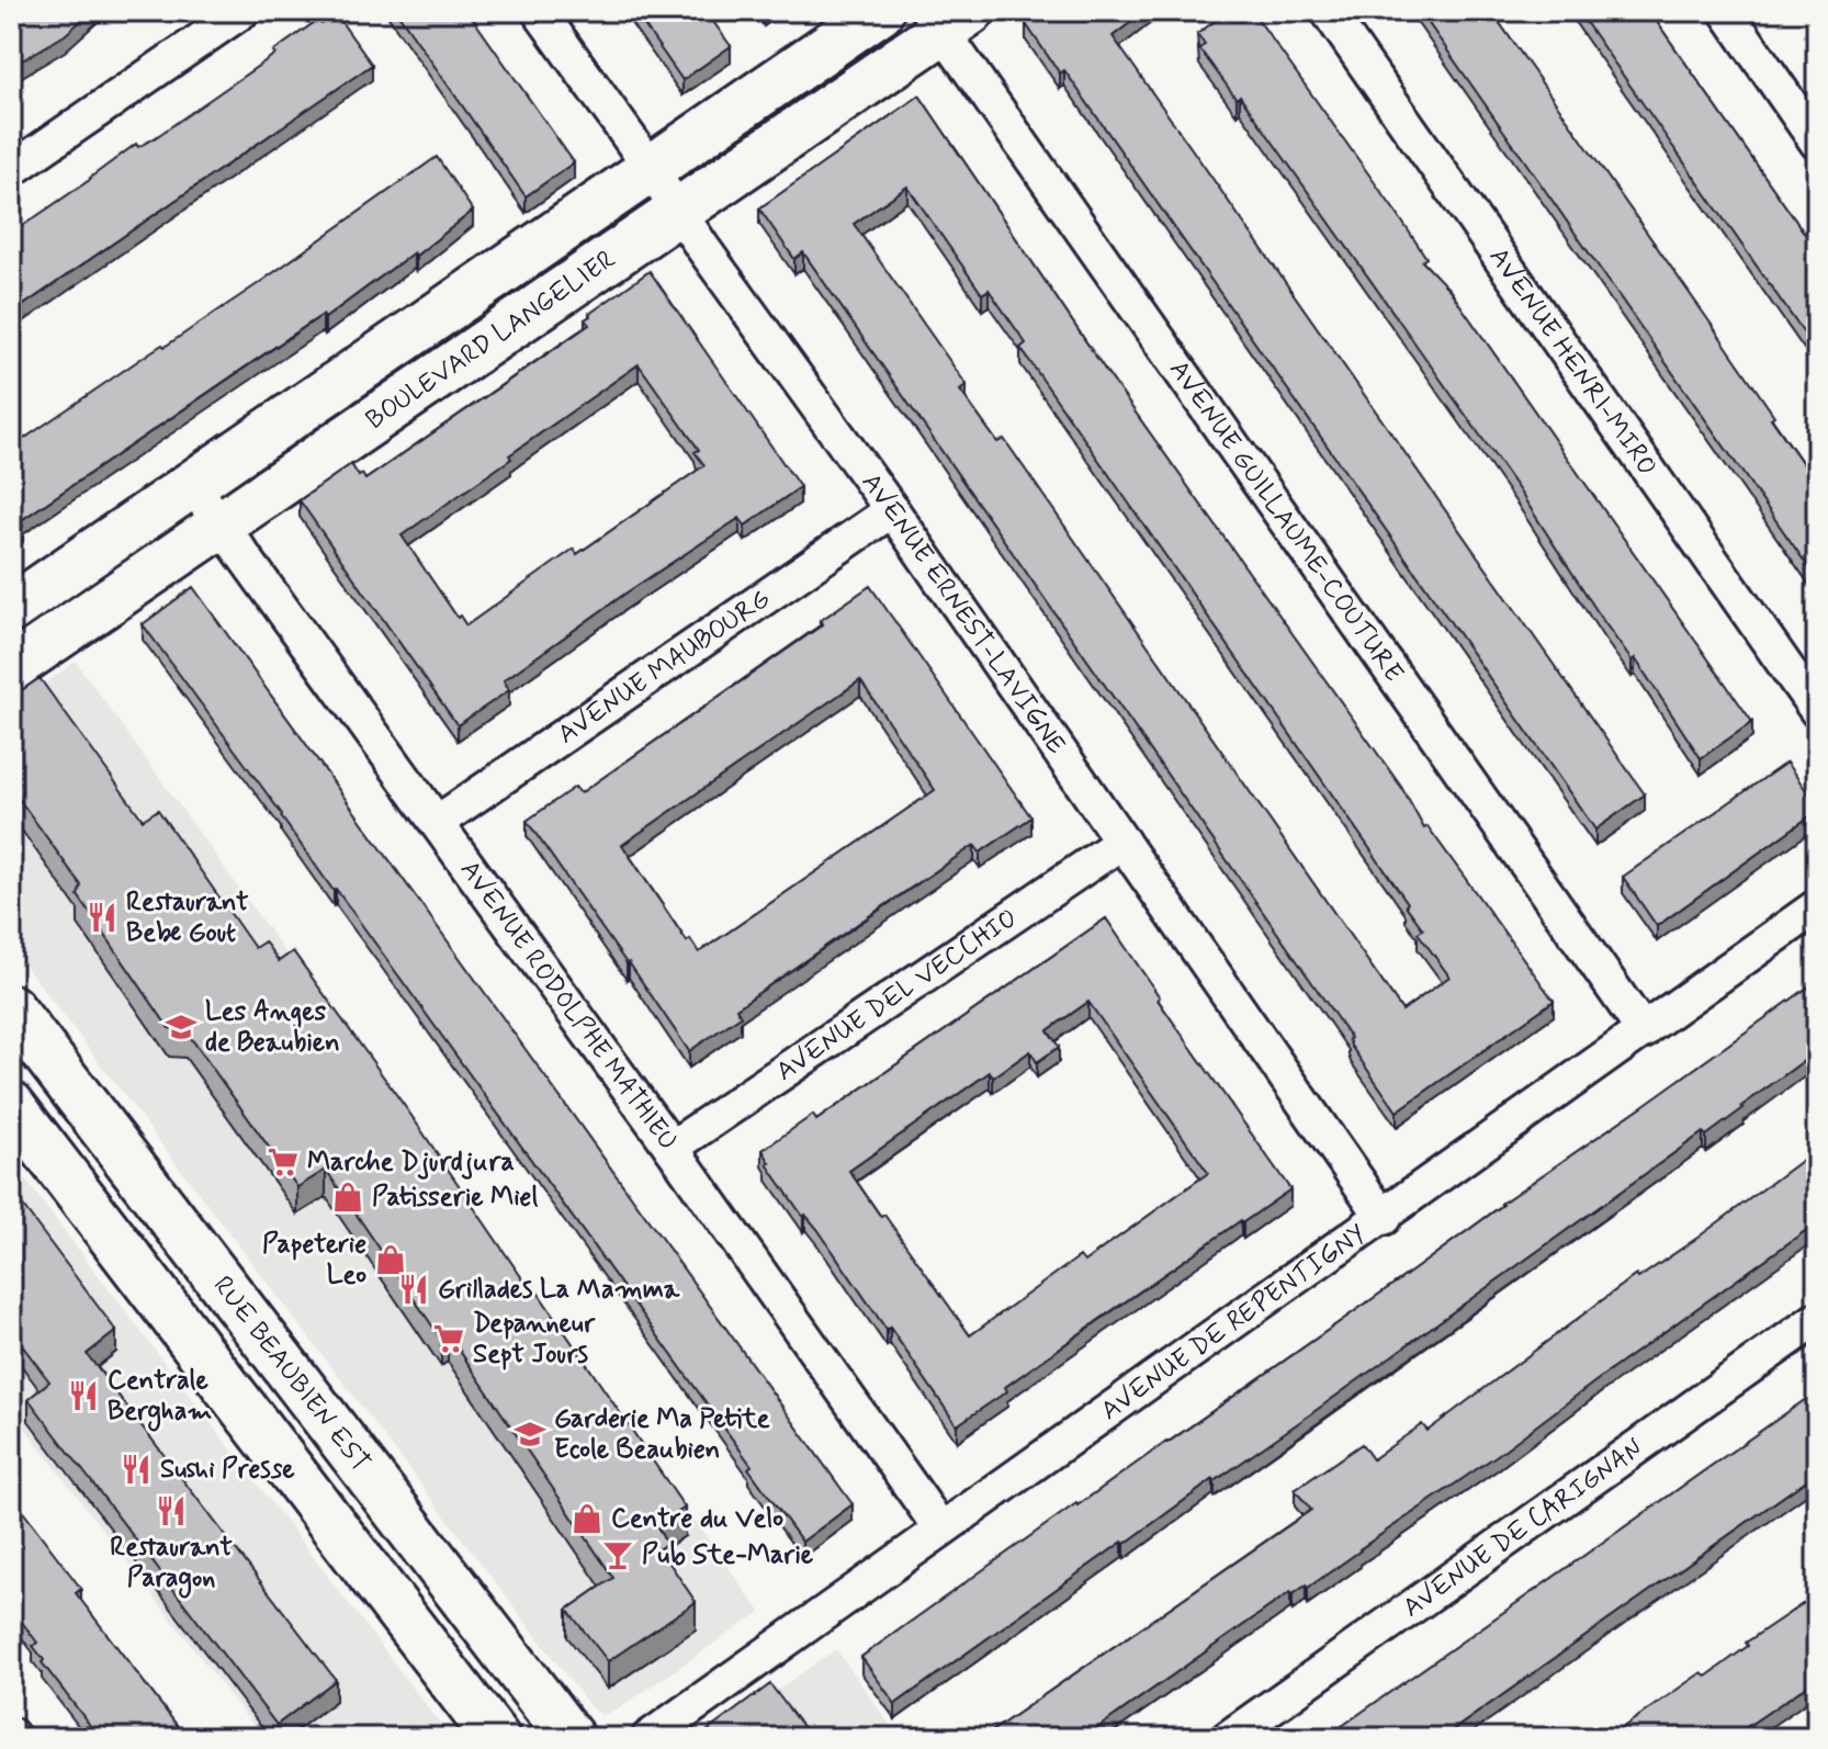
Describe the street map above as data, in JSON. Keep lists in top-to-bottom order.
{
  "streets": {
    "main road": ["BOULEVARD LANGELIER", "RUE BEAUBIEN EST"],
    "street": [
      "AVENUE HENRI-MIRO",
      "AVENUE GUILLAUME-COUTURE",
      "AVENUE ERNEST-LAVIGNE",
      "AVENUE MAUBOURG",
      "AVENUE DEL VECCHIO",
      "AVENUE RODOLPHE MATHIEU",
      "AVENUE DE REPENTIGNY",
      "AVENUE DE CARIGNAN"
    ]
  },
  "crossings": [
    ["BOULEVARD LANGELIER", "AVENUE GUILLAUME-COUTURE"],
    ["BOULEVARD LANGELIER", "AVENUE ERNEST-LAVIGNE"],
    ["BOULEVARD LANGELIER", "AVENUE RODOLPHE MATHIEU"],
    ["AVENUE GUILLAUME-COUTURE", "AVENUE DE REPENTIGNY"],
    ["AVENUE ERNEST-LAVIGNE", "AVENUE MAUBOURG"],
    ["AVENUE ERNEST-LAVIGNE", "AVENUE DEL VECCHIO"],
    ["AVENUE ERNEST-LAVIGNE", "AVENUE DE REPENTIGNY"],
    ["AVENUE MAUBOURG", "AVENUE RODOLPHE MATHIEU"],
    ["AVENUE DEL VECCHIO", "AVENUE RODOLPHE MATHIEU"],
    ["AVENUE RODOLPHE MATHIEU", "AVENUE DE REPENTIGNY"]
  ],
  "places": {
    "restaurant": [
      "Restaurant Bebe Gout",
      "Grillades La Mamma",
      "Centrale Bergham",
      "Sushi Presse",
      "Restaurant Paragon"
    ],
    "school or university": ["Les Anges de Beaubien", "Garderie Ma Petite Ecole Beaubien"],
    "supermarket": ["Marche Djurdjura", "Depanneur Sept Jours"],
    "shop": ["Patisserie Miel", "Papeterie Leo", "Centre du Velo"],
    "bar": ["Pub Ste-Marie"]
  }
}
